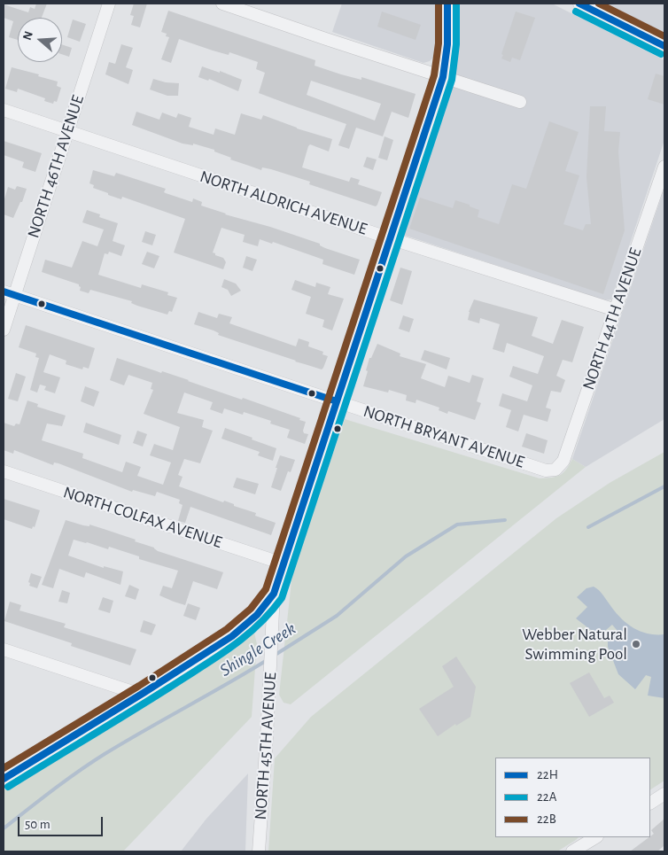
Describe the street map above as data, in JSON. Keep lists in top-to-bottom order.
{
  "streets": {
    "street": [
      "NORTH 46TH AVENUE",
      "NORTH ALDRICH AVENUE",
      "NORTH 44TH AVENUE",
      "NORTH BRYANT AVENUE",
      "NORTH COLFAX AVENUE",
      "NORTH 45TH AVENUE"
    ]
  },
  "crossings": [
    ["NORTH 46TH AVENUE", "NORTH ALDRICH AVENUE"],
    ["NORTH 46TH AVENUE", "NORTH BRYANT AVENUE"],
    ["NORTH ALDRICH AVENUE", "NORTH 44TH AVENUE"],
    ["NORTH ALDRICH AVENUE", "NORTH 45TH AVENUE"],
    ["NORTH 44TH AVENUE", "NORTH BRYANT AVENUE"],
    ["NORTH BRYANT AVENUE", "NORTH 45TH AVENUE"],
    ["NORTH COLFAX AVENUE", "NORTH 45TH AVENUE"]
  ],
  "water": ["Shingle Creek"],
  "places": ["Webber Natural Swimming Pool"],
  "lines": ["transit line 22H", "transit line 22A", "transit line 22B"],
  "legend": ["22H", "22A", "22B"],
  "scale_bar": "50 m",
  "north": "left"
}
